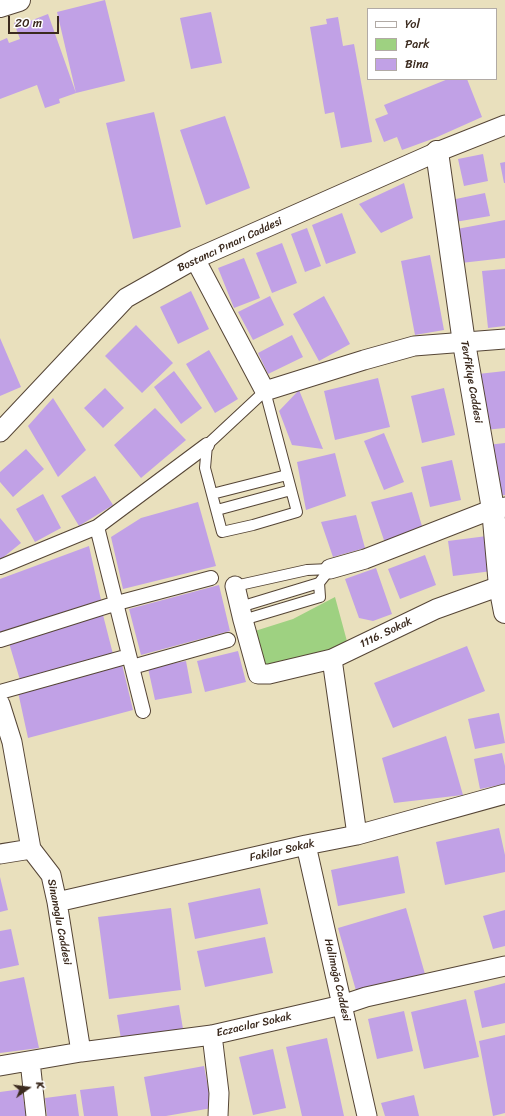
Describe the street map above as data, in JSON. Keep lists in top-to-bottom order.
{
  "streets": {
    "street": [
      "Bostancı Pınarı Caddesi",
      "Tevfikiye Caddesi",
      "1116. Sokak",
      "Fakilar Sokak",
      "Sinanoglu Caddesi",
      "Halimağa Caddesi",
      "Eczacılar Sokak"
    ]
  },
  "crossings": [
    ["Bostancı Pınarı Caddesi", "Tevfikiye Caddesi"],
    ["Tevfikiye Caddesi", "1116. Sokak"],
    ["Fakilar Sokak", "Sinanoglu Caddesi"],
    ["Fakilar Sokak", "Halimağa Caddesi"],
    ["Sinanoglu Caddesi", "Eczacılar Sokak"],
    ["Halimağa Caddesi", "Eczacılar Sokak"]
  ],
  "legend": ["Yol", "Park", "Bina"],
  "scale_bar": "20 m",
  "north": "right"
}
